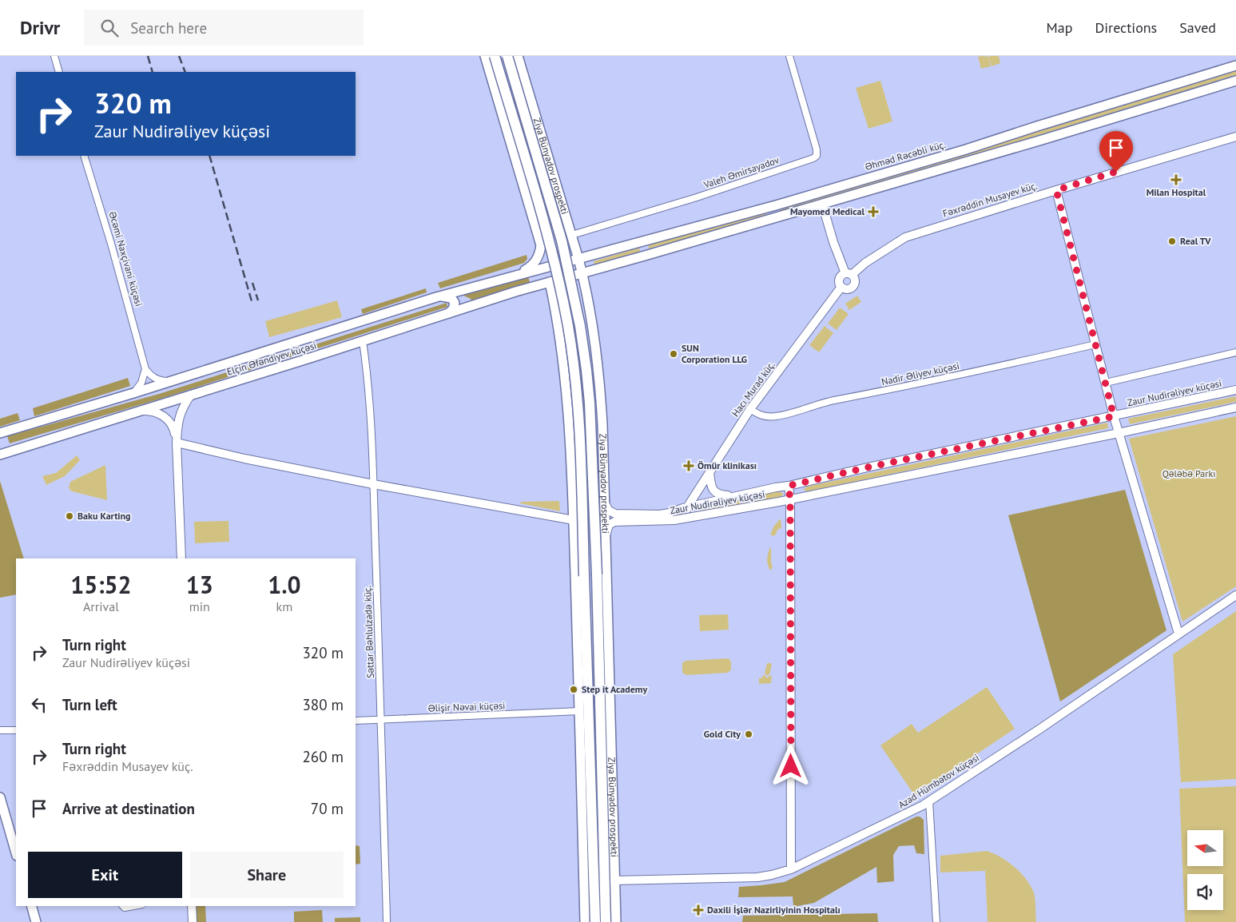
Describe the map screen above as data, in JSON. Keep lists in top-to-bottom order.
{
  "streets": {
    "main road": ["Əhməd Rəcəbli küç.", "Ziya Bünyadov prospekti", "Elçin Əfəndiyev küçəsi"],
    "street": [
      "Valeh Əmirsayadov",
      "Fəxrəddin Musayev küç.",
      "Əcəmi Naxçivani küçəsi",
      "Nadir Əliyev küçəsi",
      "Hacı Murad küç.",
      "Zaur Nudirəliyev küçəsi",
      "Səttar Bəhlulzadə küç.",
      "Əlişir Nəvai küçəsi",
      "Azad Hümbətov küçəsi"
    ]
  },
  "crossings": [
    ["Əhməd Rəcəbli küç.", "Ziya Bünyadov prospekti"],
    ["Əhməd Rəcəbli küç.", "Elçin Əfəndiyev küçəsi"],
    ["Ziya Bünyadov prospekti", "Valeh Əmirsayadov"],
    ["Ziya Bünyadov prospekti", "Elçin Əfəndiyev küçəsi"],
    ["Ziya Bünyadov prospekti", "Zaur Nudirəliyev küçəsi"],
    ["Ziya Bünyadov prospekti", "Azad Hümbətov küçəsi"],
    ["Fəxrəddin Musayev küç.", "Hacı Murad küç."],
    ["Elçin Əfəndiyev küçəsi", "Səttar Bəhlulzadə küç."],
    ["Nadir Əliyev küçəsi", "Hacı Murad küç."],
    ["Hacı Murad küç.", "Zaur Nudirəliyev küçəsi"],
    ["Səttar Bəhlulzadə küç.", "Əlişir Nəvai küçəsi"]
  ],
  "parks": ["Qələbə Parkı"],
  "places": {
    "health": [
      "Milan Hospital",
      "Mayomed Medical",
      "Ömür klinikası",
      "Daxili İşlər Nazirliyinin Hospitalı"
    ],
    "other": [
      "Real TV",
      "SUN Corporation LLG",
      "Baku Karting",
      "Step it Academy",
      "Gold City"
    ]
  },
  "north": "left",
  "page": {
    "header": "Drivr",
    "search": "Search here",
    "nav": ["Map", "Directions", "Saved"],
    "turn": ["320 m", "Zaur Nudirəliyev küçəsi"],
    "eta": [
      "15:52",
      "Arrival",
      "13",
      "min",
      "1.0",
      "km"
    ],
    "list": [
      {
        "name": "Turn right",
        "note": "Zaur Nudirəliyev küçəsi",
        "value": "320 m"
      },
      {
        "name": "Turn left",
        "value": "380 m"
      },
      {
        "name": "Turn right",
        "note": "Fəxrəddin Musayev küç.",
        "value": "260 m"
      },
      {
        "name": "Arrive at destination",
        "value": "70 m"
      }
    ],
    "buttons": ["Exit", "Share"]
  }
}
